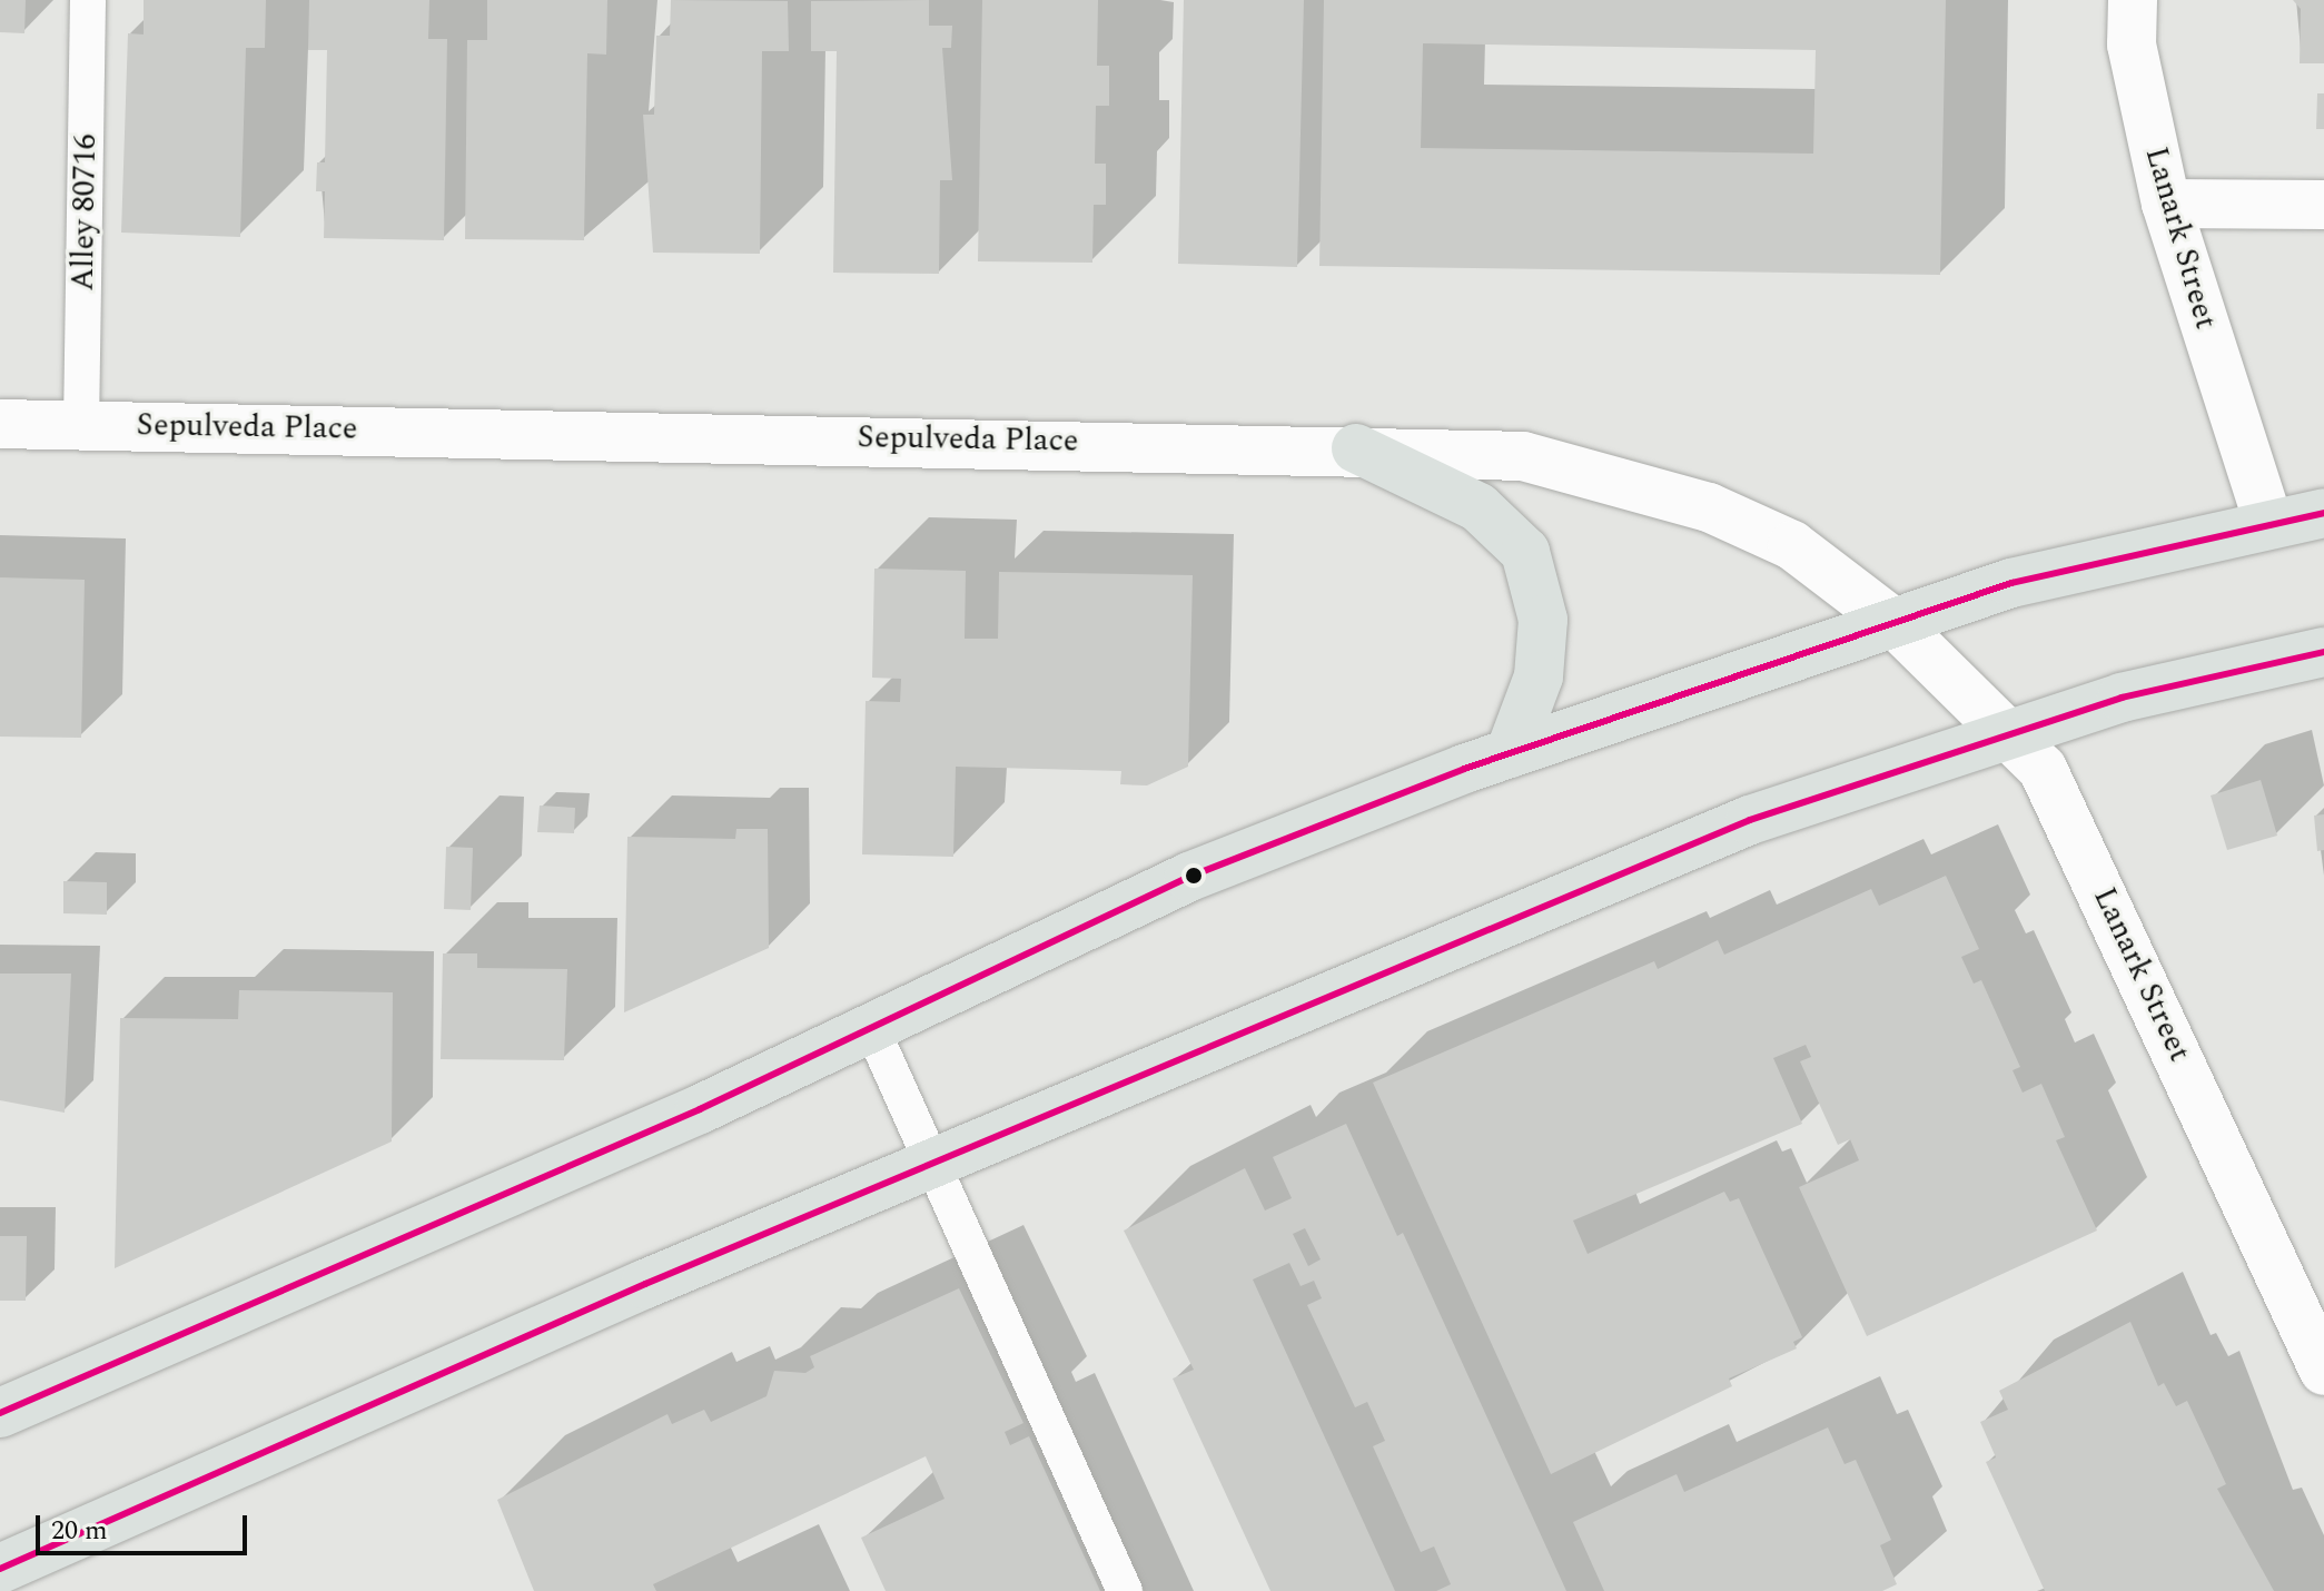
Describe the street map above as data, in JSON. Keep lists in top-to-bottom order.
{
  "streets": {
    "street": ["Lanark Street", "Sepulveda Place"],
    "lane": ["Alley 80716"]
  },
  "crossings": [
    ["Alley 80716", "Sepulveda Place"],
    ["Lanark Street", "Sepulveda Place"]
  ],
  "scale_bar": "20 m"
}
